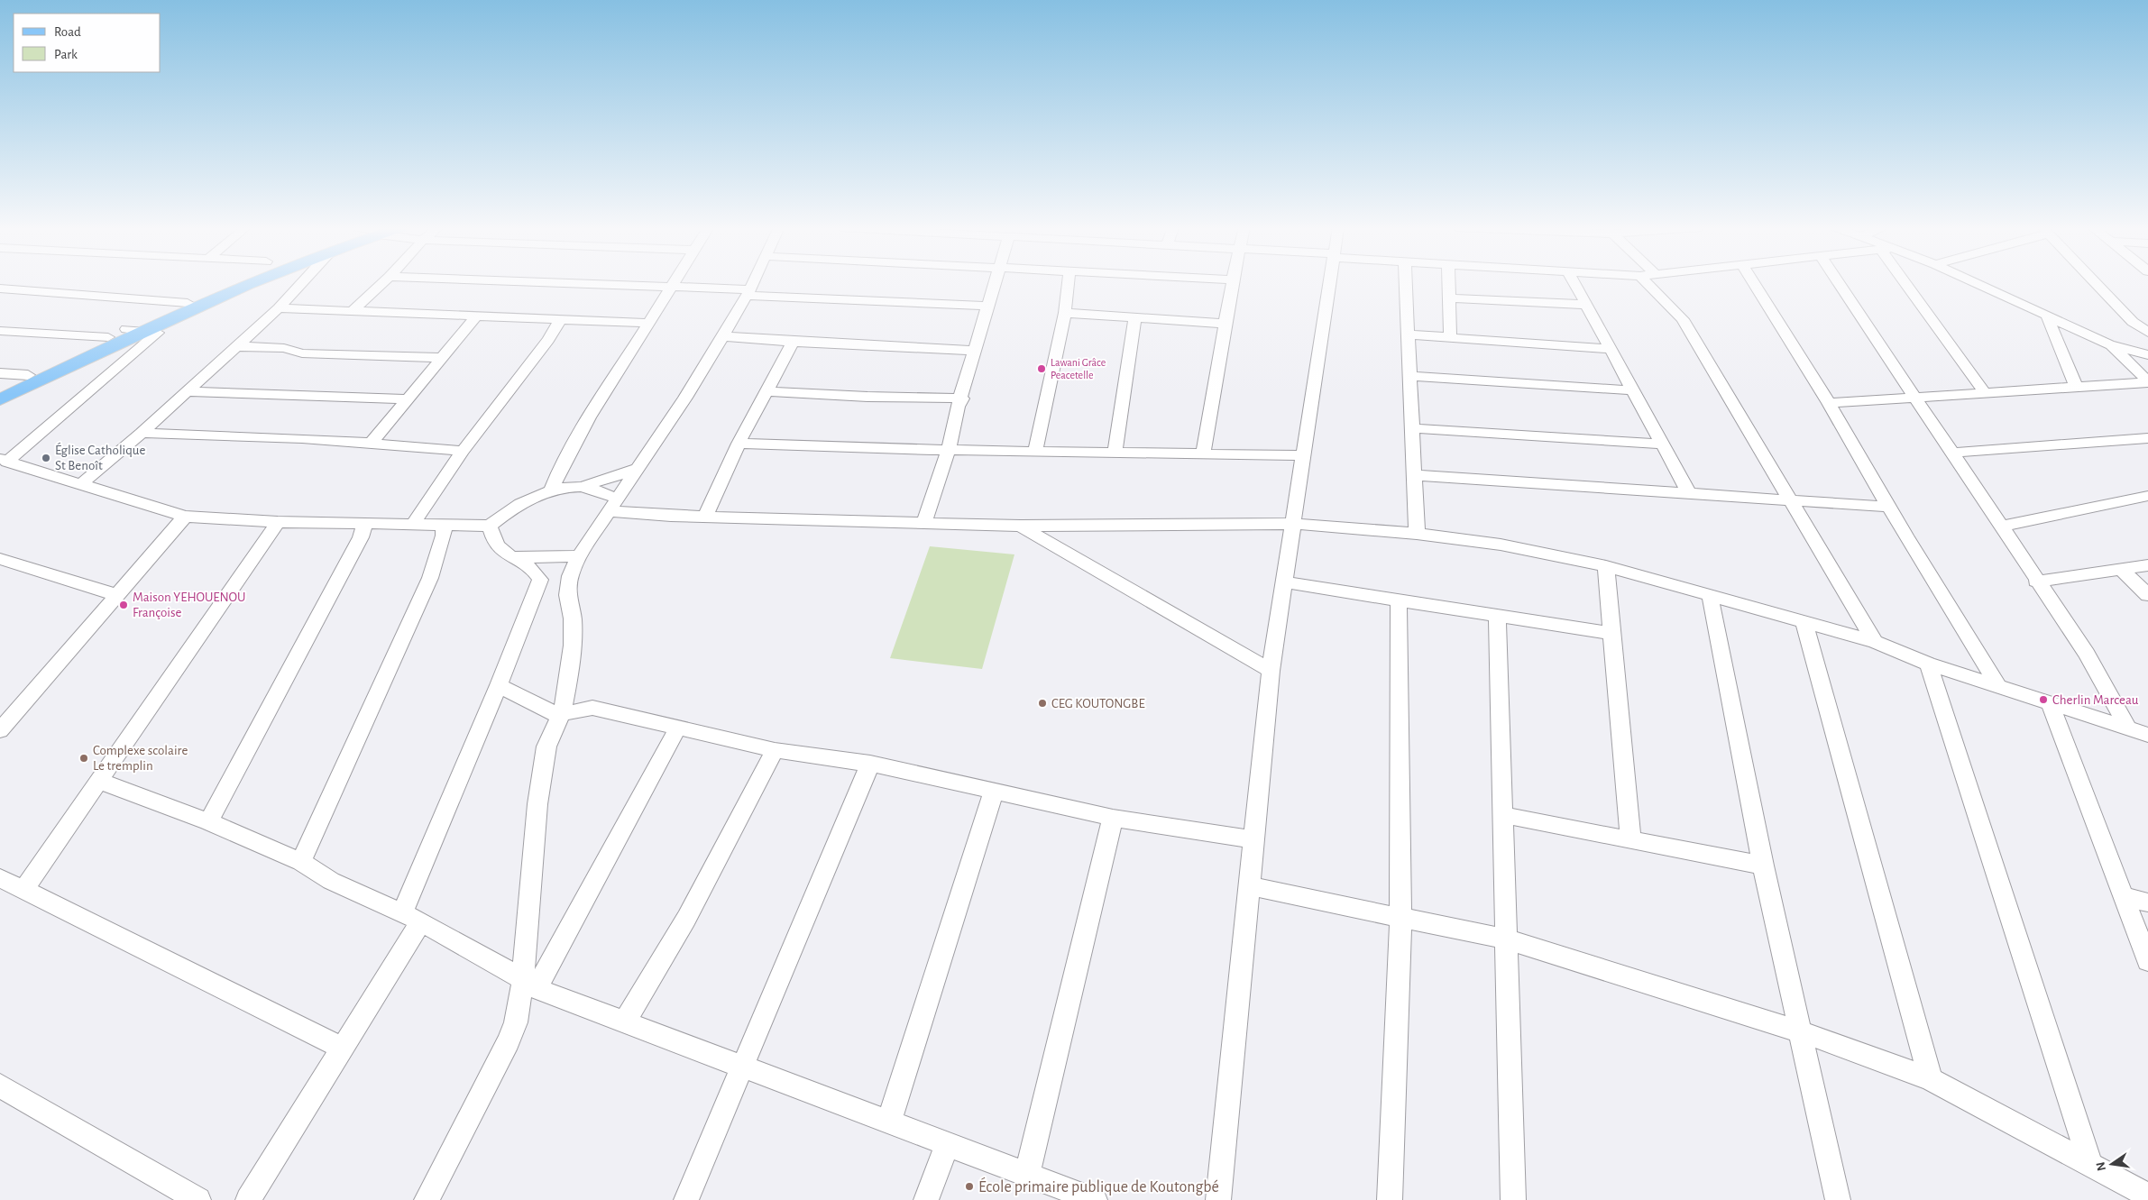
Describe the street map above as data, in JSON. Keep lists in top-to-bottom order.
{
  "places": [
    "Lawani Grâce Peacetelle",
    "Église Catholique St Benoît",
    "Maison YEHOUENOU Françoise",
    "Cherlin Marceau",
    "CEG KOUTONGBE",
    "Complexe scolaire Le tremplin",
    "École primaire publique de Koutongbé"
  ],
  "legend": ["Road", "Park"],
  "north": "left"
}
